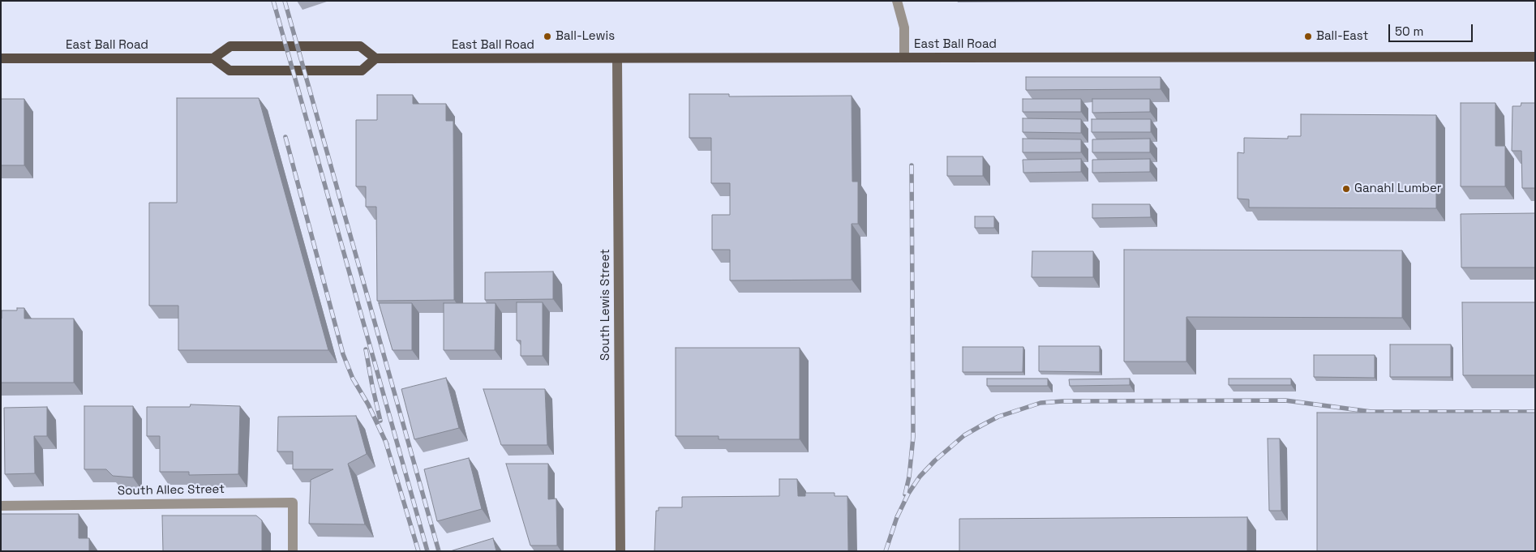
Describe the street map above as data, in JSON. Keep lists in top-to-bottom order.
{
  "streets": {
    "main road": ["East Ball Road", "South Lewis Street"],
    "street": ["South Allec Street"]
  },
  "crossings": [
    ["East Ball Road", "South Lewis Street"]
  ],
  "places": ["Ball-Lewis", "Ball-East", "Ganahl Lumber"],
  "scale_bar": "50 m"
}
